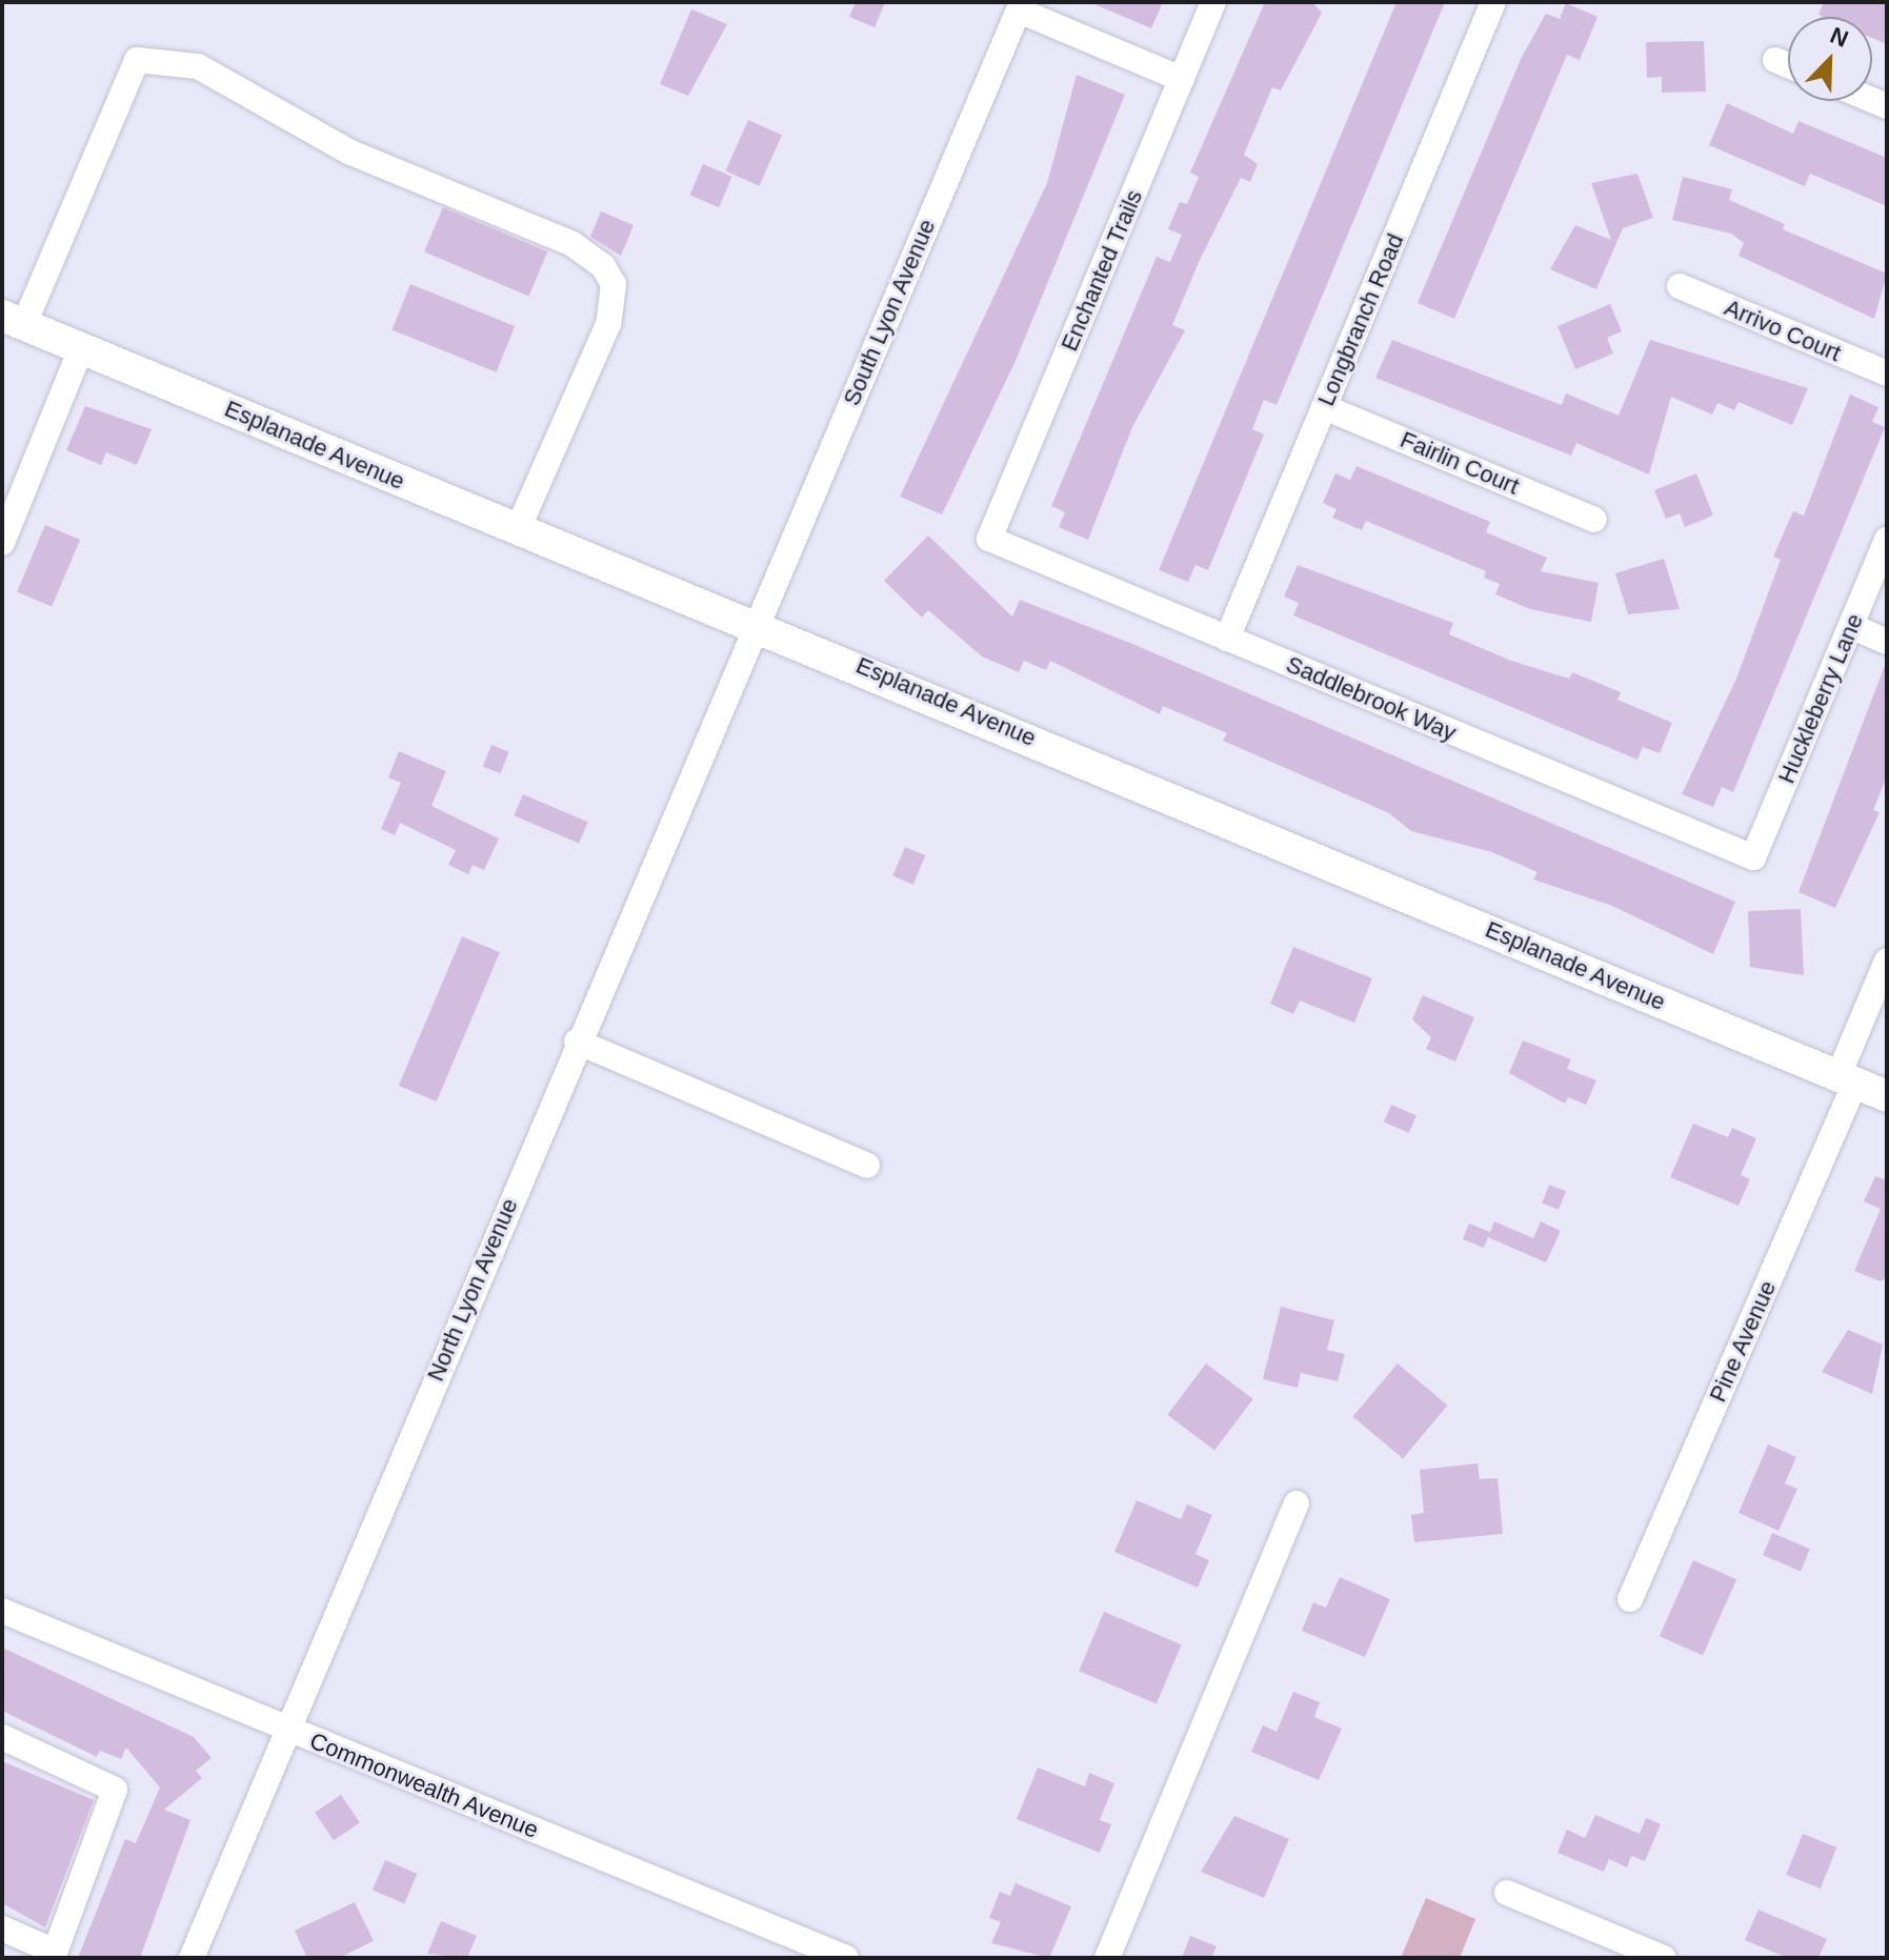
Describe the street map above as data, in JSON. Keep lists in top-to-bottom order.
{
  "streets": {
    "main road": ["Esplanade Avenue"],
    "street": [
      "Enchanted Trails",
      "South Lyon Avenue",
      "Longbranch Road",
      "Arrivo Court",
      "Fairlin Court",
      "Saddlebrook Way",
      "Huckleberry Lane",
      "North Lyon Avenue",
      "Pine Avenue",
      "Commonwealth Avenue"
    ]
  },
  "crossings": [
    ["Enchanted Trails", "Saddlebrook Way"],
    ["South Lyon Avenue", "Esplanade Avenue"],
    ["South Lyon Avenue", "North Lyon Avenue"],
    ["Longbranch Road", "Fairlin Court"],
    ["Longbranch Road", "Saddlebrook Way"],
    ["Esplanade Avenue", "North Lyon Avenue"],
    ["Esplanade Avenue", "Pine Avenue"],
    ["Saddlebrook Way", "Huckleberry Lane"],
    ["North Lyon Avenue", "Commonwealth Avenue"]
  ],
  "north": "top right"
}
